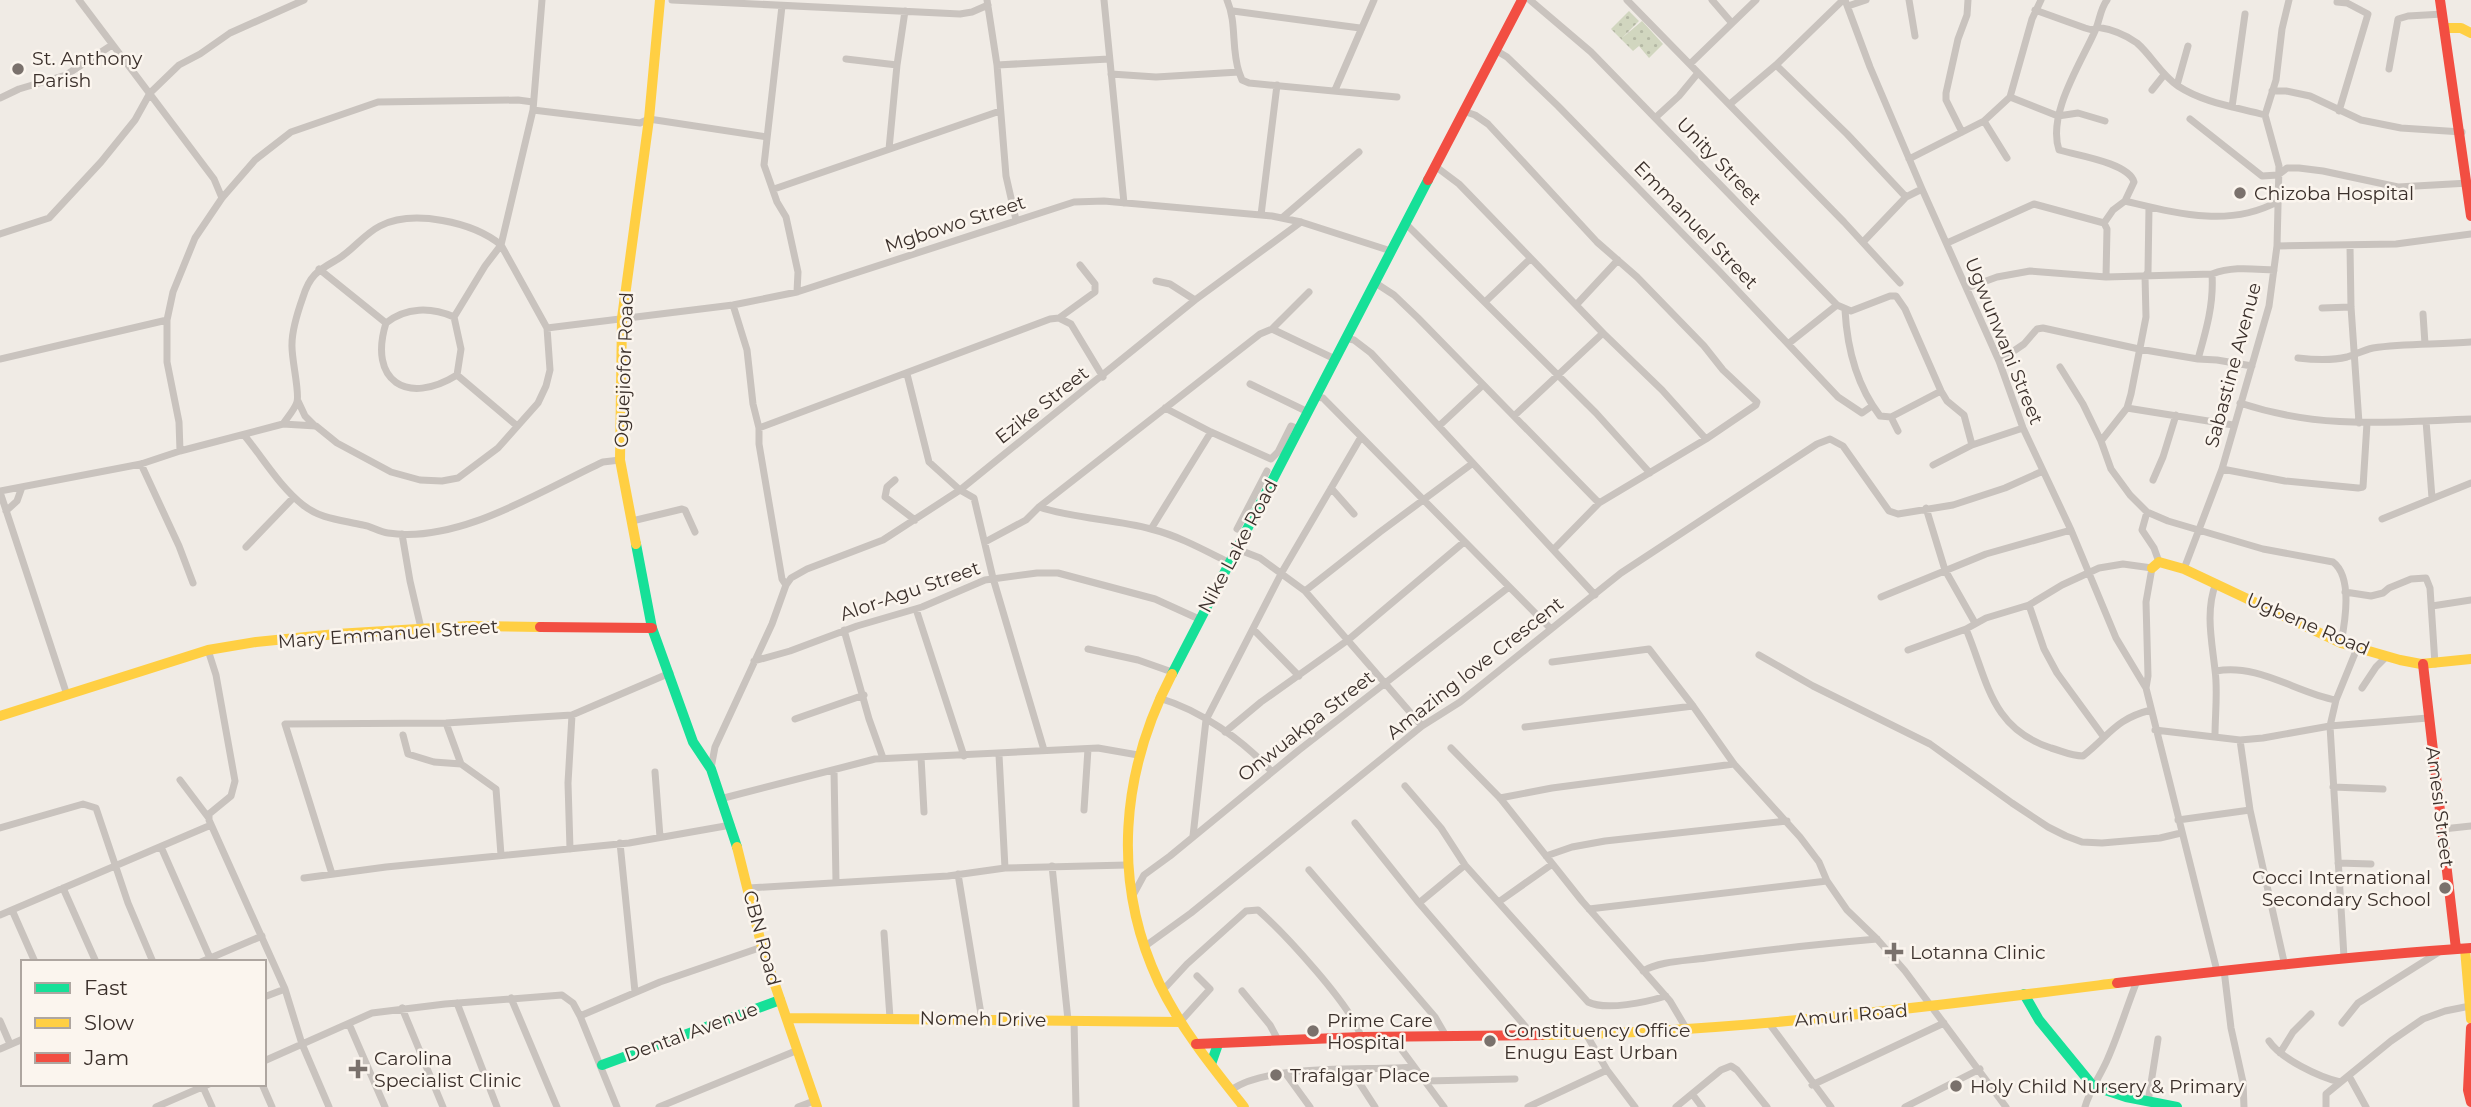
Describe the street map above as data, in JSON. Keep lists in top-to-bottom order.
{
  "streets": {
    "main road": [
      "Oguejiofor Road",
      "Nike Lake Road",
      "Ugbene Road",
      "Mary Emmanuel Street",
      "Amesi Street",
      "CBN Road",
      "Amuri Road",
      "Nomeh Drive",
      "Dental Avenue"
    ],
    "street": [
      "Unity Street",
      "Mgbowo Street",
      "Emmanuel Street",
      "Ugwunwani Street",
      "Sabastine Avenue",
      "Ezike Street",
      "Alor-Agu Street",
      "Amazing love Crescent",
      "Onwuakpa Street"
    ]
  },
  "crossings": [
    ["Mgbowo Street", "Oguejiofor Road"],
    ["Mgbowo Street", "Ezike Street"],
    ["Mgbowo Street", "Nike Lake Road"],
    ["Emmanuel Street", "Nike Lake Road"],
    ["Sabastine Avenue", "Ugbene Road"],
    ["Oguejiofor Road", "Mary Emmanuel Street"],
    ["Oguejiofor Road", "CBN Road"],
    ["Nike Lake Road", "Alor-Agu Street"],
    ["Nike Lake Road", "Amazing love Crescent"],
    ["Nike Lake Road", "Onwuakpa Street"],
    ["Nike Lake Road", "Amuri Road"],
    ["Nike Lake Road", "Nomeh Drive"],
    ["Ugbene Road", "Amesi Street"],
    ["Amesi Street", "Amuri Road"],
    ["CBN Road", "Nomeh Drive"],
    ["CBN Road", "Dental Avenue"]
  ],
  "places": {
    "other": [
      "St. Anthony Parish",
      "Chizoba Hospital",
      "Cocci International Secondary School",
      "Prime Care Hospital",
      "Constituency Office Enugu East Urban",
      "Trafalgar Place",
      "Holy Child Nursery & Primary"
    ],
    "health": ["Lotanna Clinic", "Carolina Specialist Clinic"]
  },
  "legend": ["Fast", "Slow", "Jam"]
}
